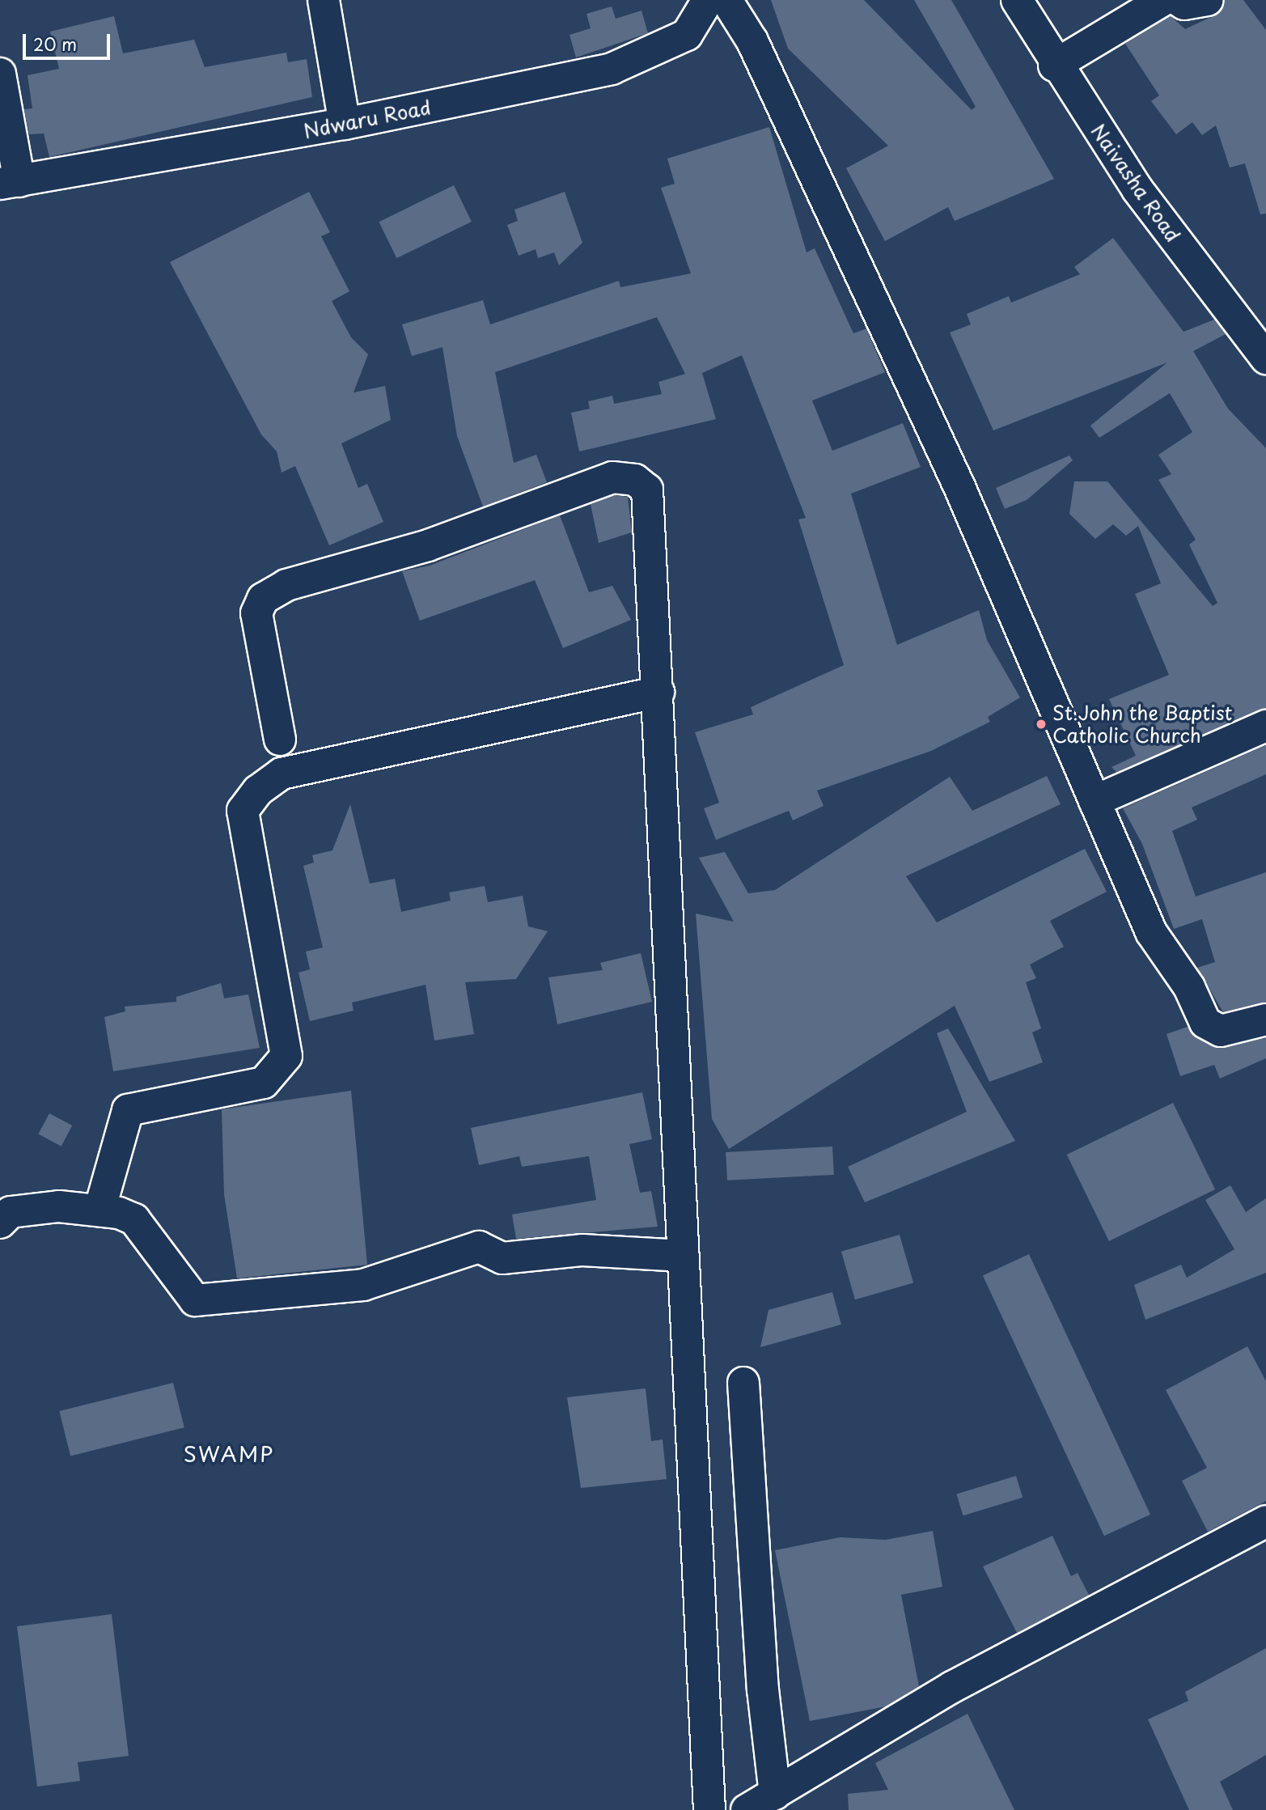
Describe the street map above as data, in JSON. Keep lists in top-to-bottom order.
{
  "streets": {
    "street": ["Ndwaru Road", "Naivasha Road"]
  },
  "districts": ["SWAMP"],
  "places": ["St.John the Baptist Catholic Church"],
  "scale_bar": "20 m"
}
